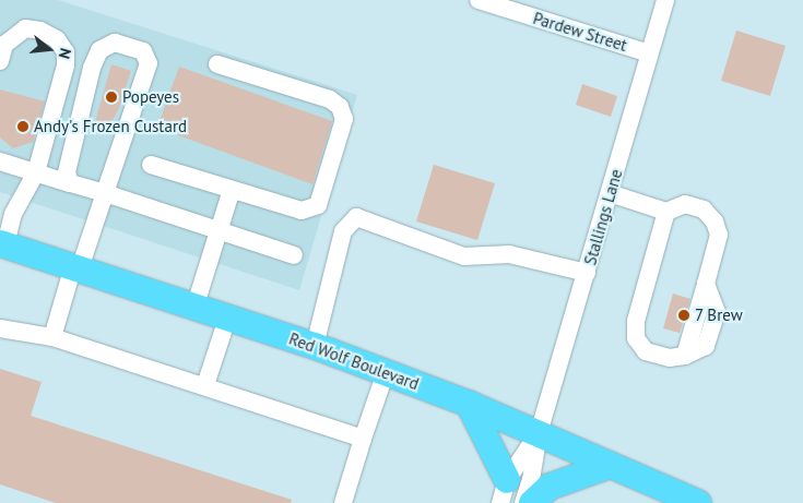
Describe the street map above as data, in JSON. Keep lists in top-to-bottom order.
{
  "streets": {
    "highway": ["Red Wolf Boulevard"],
    "street": ["Pardew Street", "Stallings Lane"]
  },
  "crossings": [
    ["Pardew Street", "Stallings Lane"],
    ["Stallings Lane", "Red Wolf Boulevard"]
  ],
  "places": ["Popeyes", "Andy's Frozen Custard", "7 Brew"],
  "north": "right"
}
